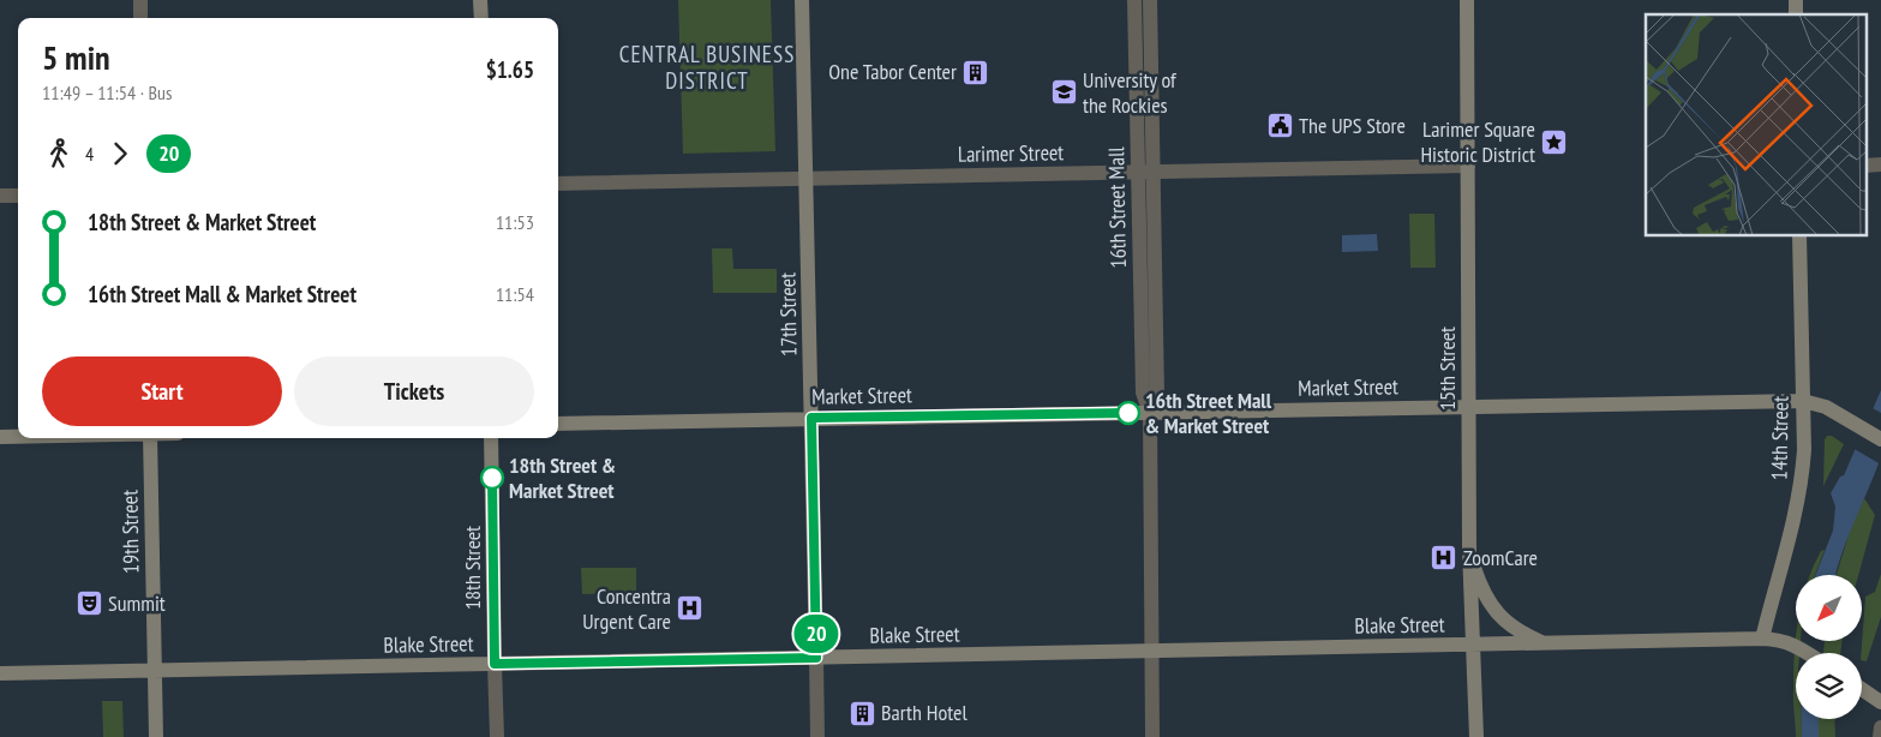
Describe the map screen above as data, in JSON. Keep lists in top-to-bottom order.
{
  "streets": {
    "main road": [
      "17th Street",
      "15th Street",
      "Market Street",
      "14th Street",
      "19th Street",
      "18th Street",
      "Blake Street"
    ],
    "street": ["Larimer Street", "16th Street Mall"]
  },
  "crossings": [
    ["Larimer Street", "16th Street Mall"],
    ["Larimer Street", "17th Street"],
    ["Larimer Street", "15th Street"],
    ["16th Street Mall", "Market Street"],
    ["16th Street Mall", "Blake Street"],
    ["17th Street", "Market Street"],
    ["17th Street", "Blake Street"],
    ["15th Street", "Market Street"],
    ["15th Street", "Blake Street"],
    ["Market Street", "14th Street"],
    ["14th Street", "Blake Street"],
    ["19th Street", "Blake Street"],
    ["18th Street", "Blake Street"]
  ],
  "districts": ["CENTRAL BUSINESS DISTRICT"],
  "places": {
    "building": ["One Tabor Center", "Barth Hotel"],
    "school or university": ["University of the Rockies"],
    "public building": ["The UPS Store"],
    "place": ["Larimer Square Historic District"],
    "other": ["16th Street Mall & Market Street", "18th Street & Market Street"],
    "hospital": ["ZoomCare", "Concentra Urgent Care"],
    "theatre": ["Summit"]
  },
  "lines": ["bus line 20"],
  "north": "bottom left",
  "page": {
    "on_map": "20",
    "heading": ["5 min", "11:49 – 11:54 · Bus", "$1.65"],
    "legs": ["4", "20"],
    "list": [
      {
        "name": "18th Street & Market Street",
        "value": "11:53"
      },
      {
        "name": "16th Street Mall & Market Street",
        "value": "11:54"
      }
    ],
    "buttons": ["Start", "Tickets"]
  }
}
